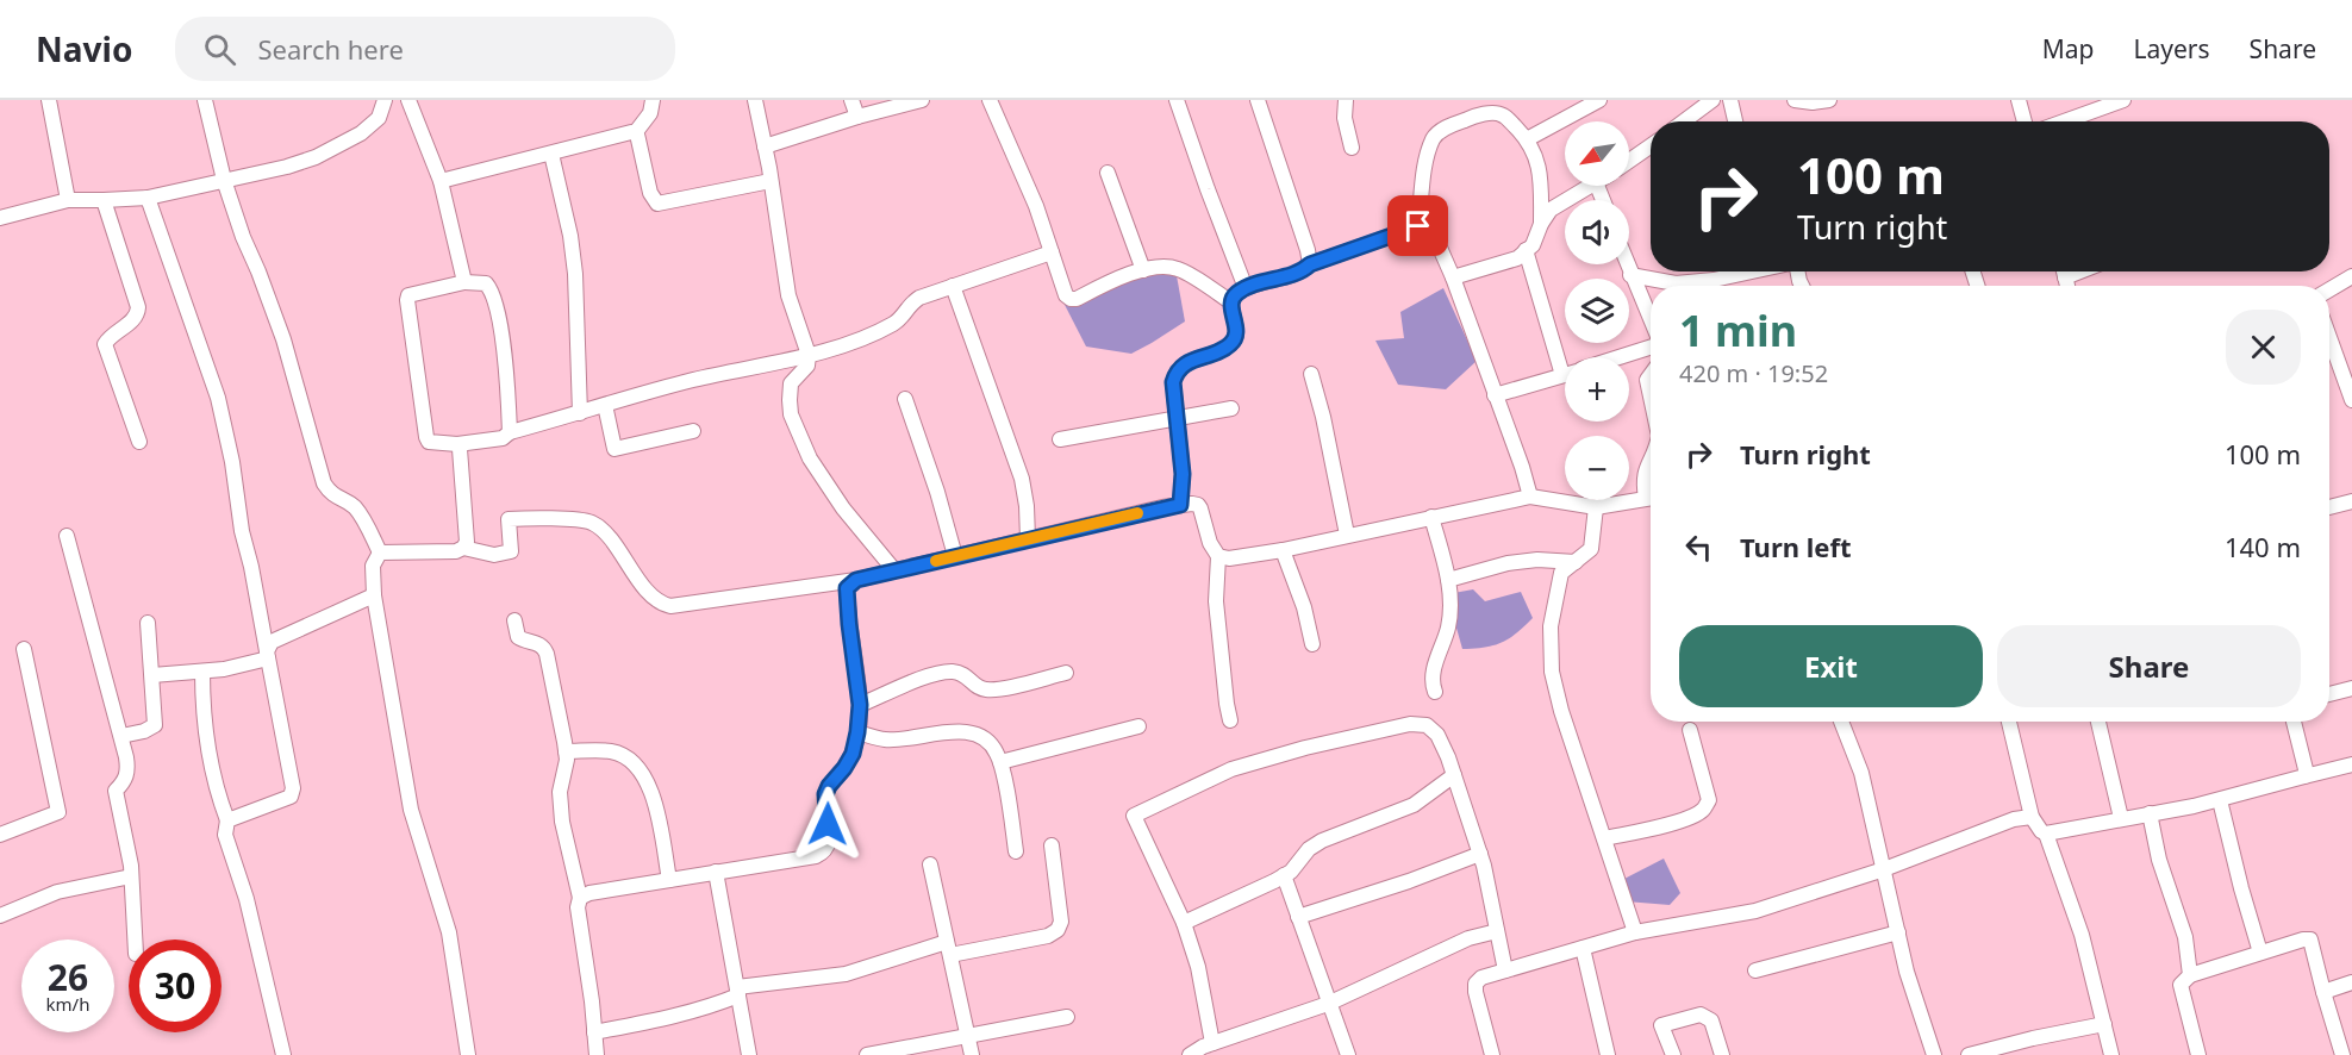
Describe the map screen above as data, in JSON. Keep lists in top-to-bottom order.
{
  "north": "bottom left",
  "page": {
    "header": "Navio",
    "search": "Search here",
    "nav": ["Map", "Layers", "Share"],
    "map_buttons": ["+", "−"],
    "turn": ["100 m", "Turn right"],
    "heading": ["1 min", "420 m · 19:52"],
    "list": [
      {
        "name": "Turn right",
        "value": "100 m"
      },
      {
        "name": "Turn left",
        "value": "140 m"
      }
    ],
    "buttons": ["Exit", "Share"],
    "speed": "26 km/h",
    "limit": "30"
  }
}
